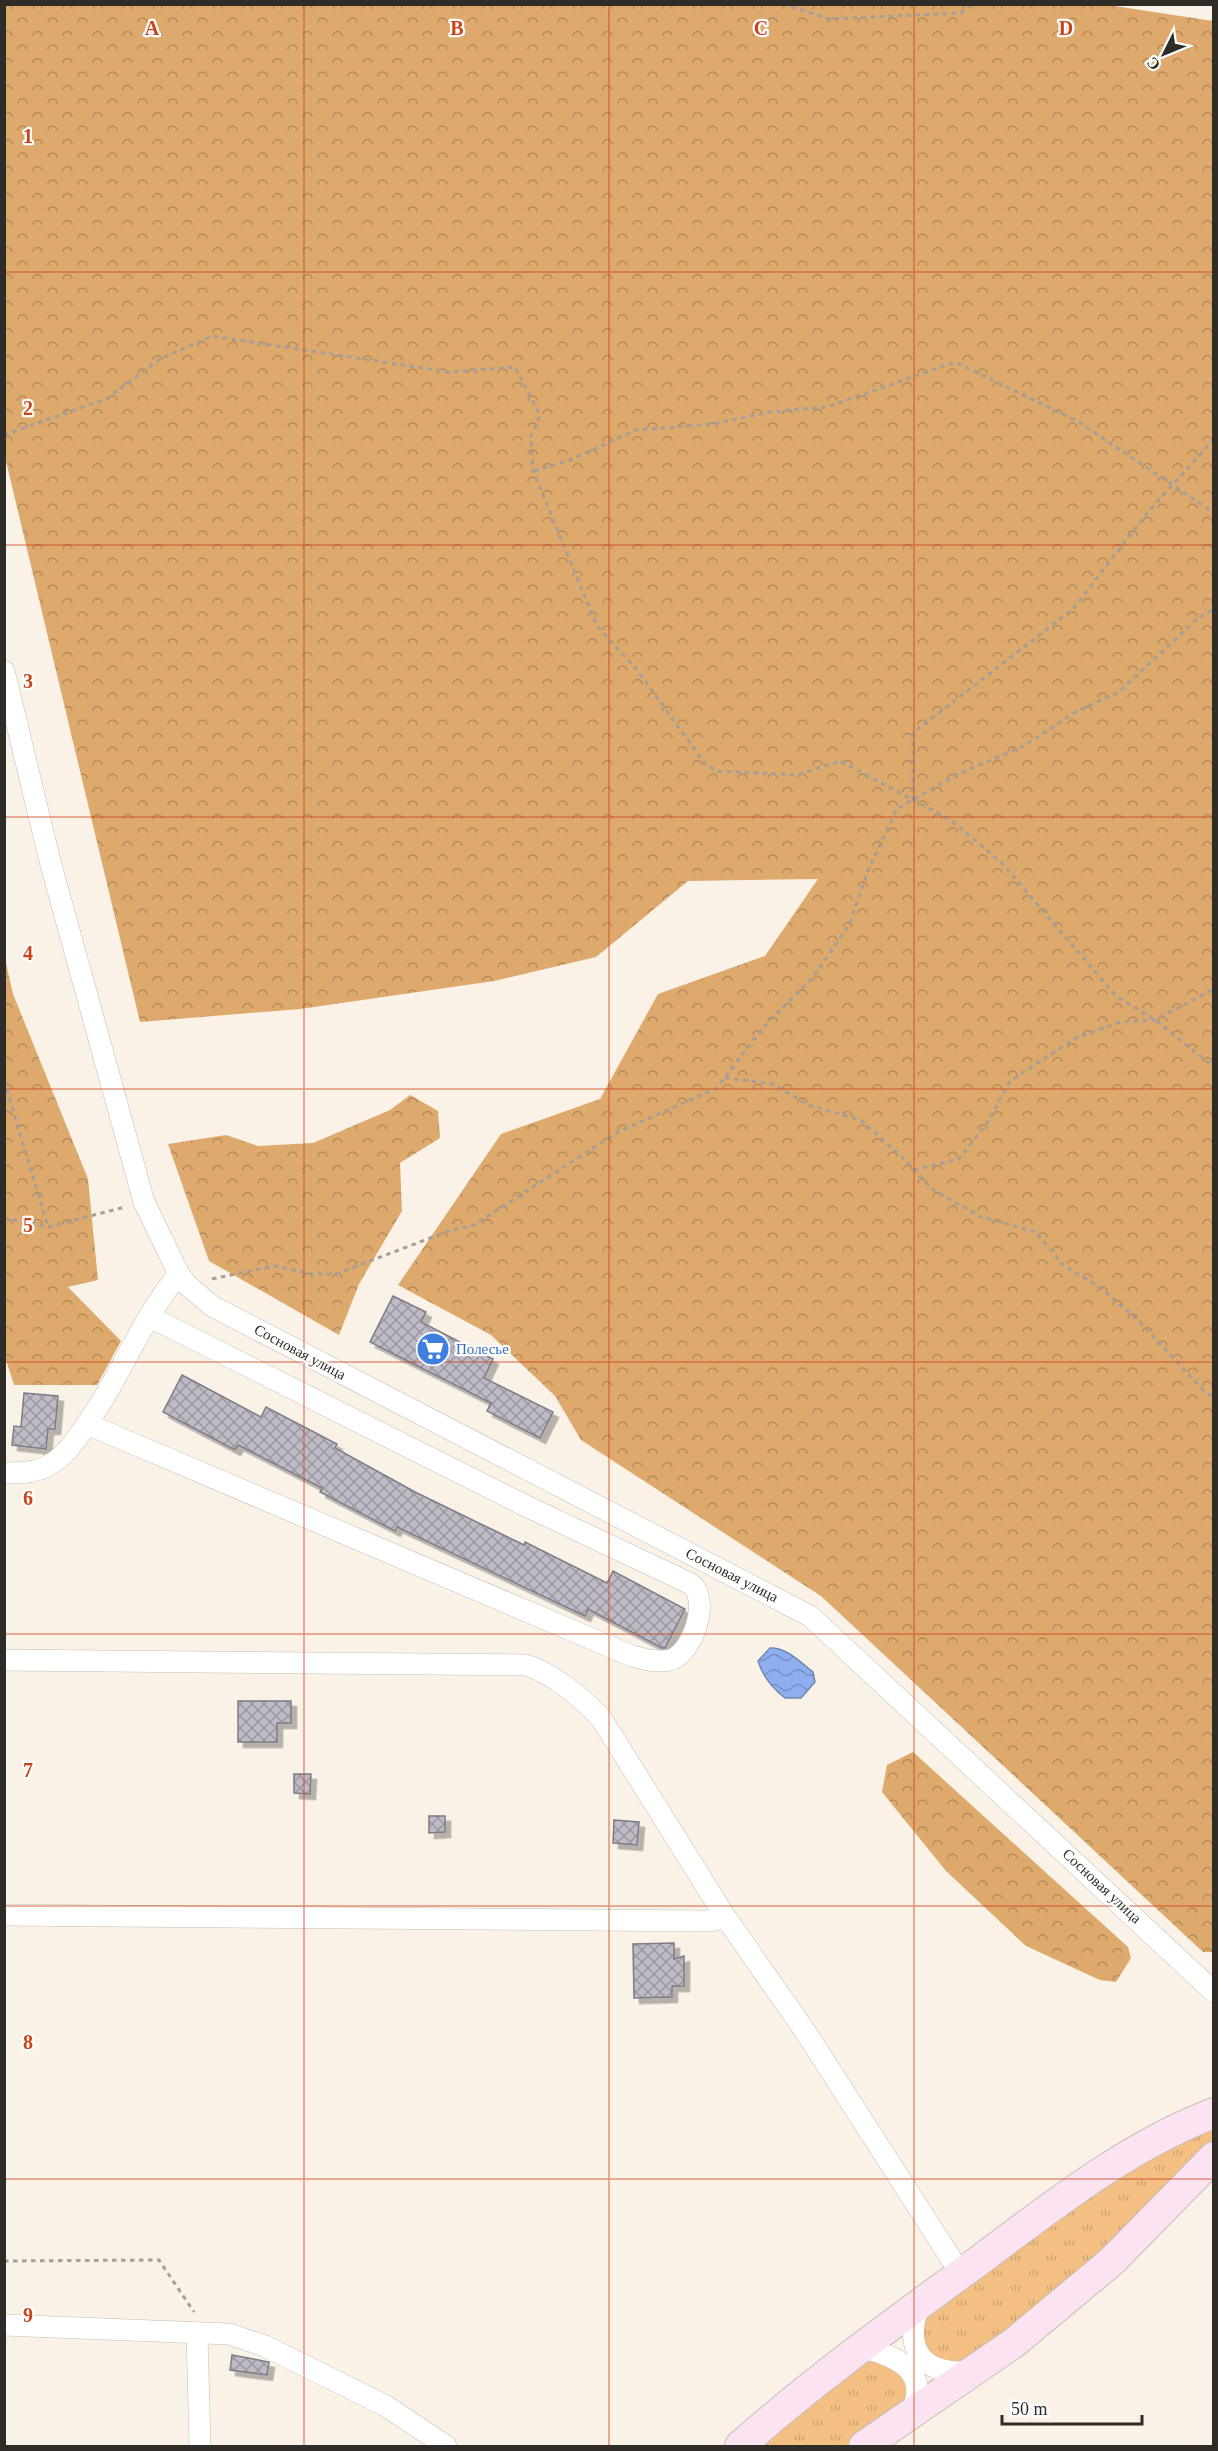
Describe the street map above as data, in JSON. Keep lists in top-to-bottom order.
{
  "streets": {
    "street": ["Сосновая улица"]
  },
  "places": {
    "supermarket": ["Полесье"]
  },
  "scale_bar": "50 m",
  "north": "bottom left",
  "grid": {
    "columns": [
      "A",
      "B",
      "C",
      "D"
    ],
    "rows": [
      "1",
      "2",
      "3",
      "4",
      "5",
      "6",
      "7",
      "8",
      "9"
    ]
  }
}
